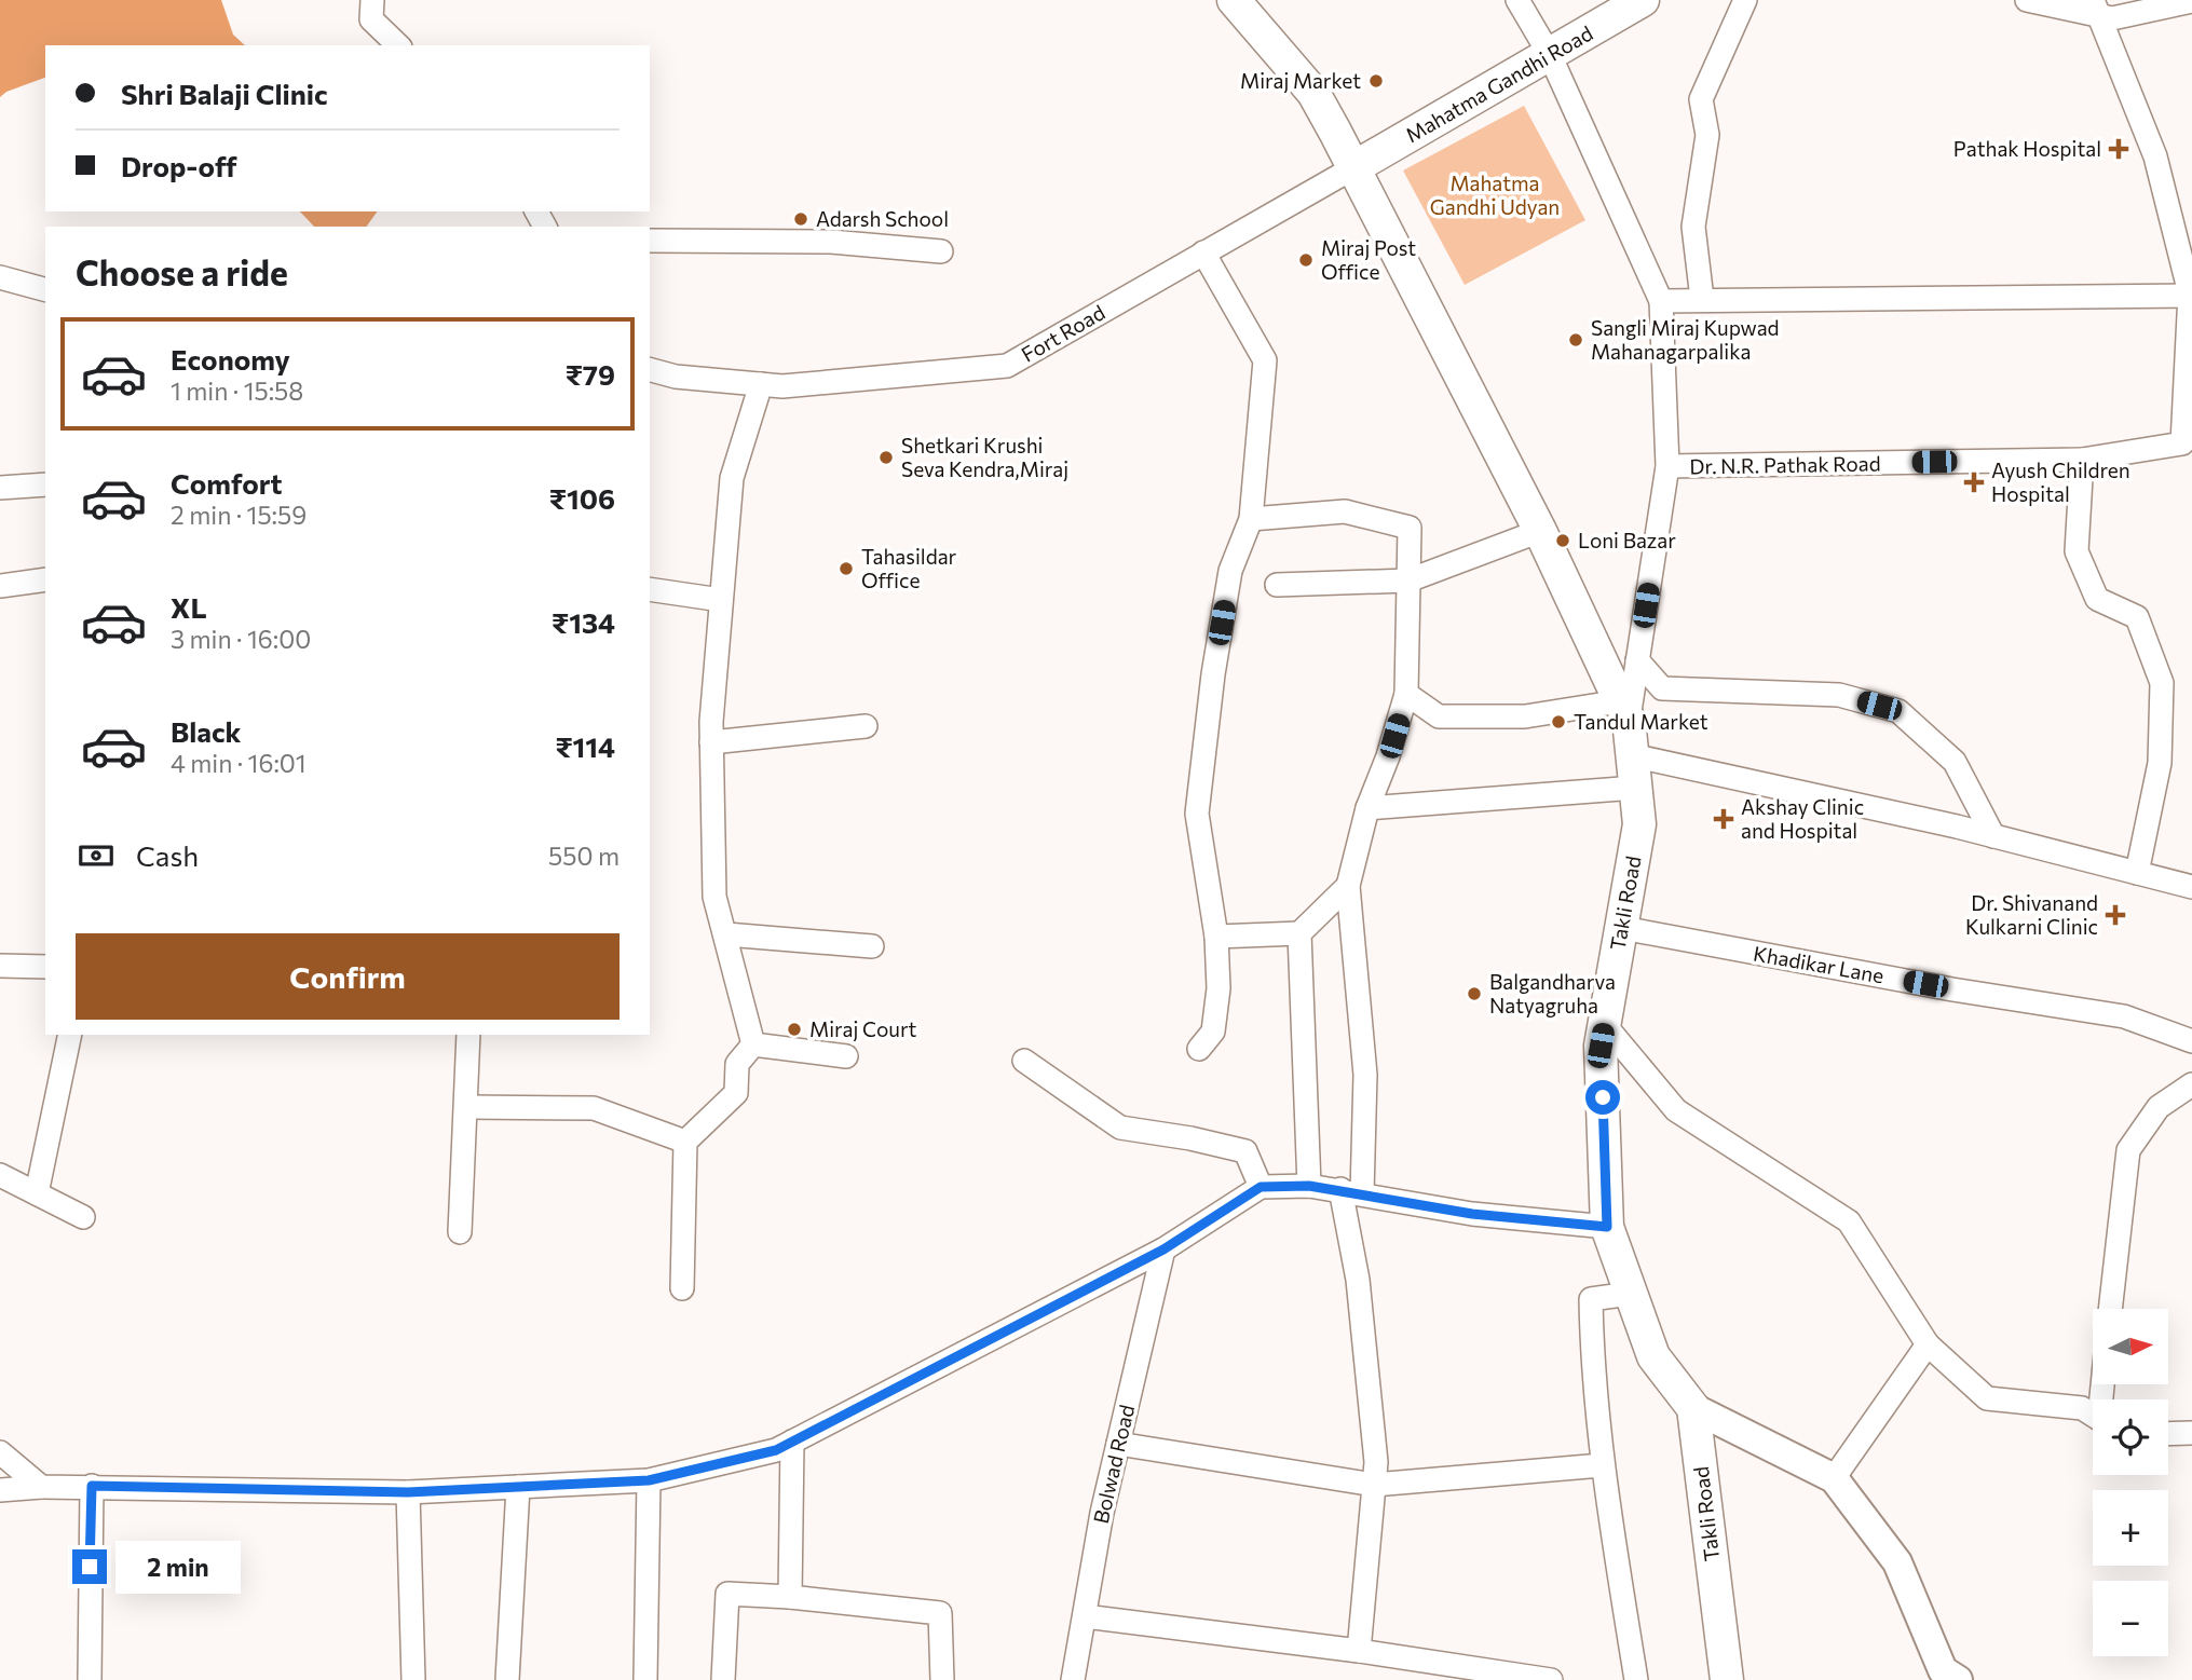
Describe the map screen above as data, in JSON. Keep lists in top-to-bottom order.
{
  "streets": {
    "main road": ["Mahatma Gandhi Road", "Takli Road"],
    "street": [
      "Fort Road",
      "Dr. N.R. Pathak Road",
      "Khadikar Lane",
      "Bolwad Road"
    ]
  },
  "crossings": [
    ["Mahatma Gandhi Road", "Fort Road"],
    ["Mahatma Gandhi Road", "Takli Road"],
    ["Fort Road", "Takli Road"],
    ["Takli Road", "Khadikar Lane"]
  ],
  "parks": ["Mahatma Gandhi Udyan"],
  "places": {
    "other": [
      "Miraj Market",
      "Adarsh School",
      "Miraj Post Office",
      "Sangli Miraj Kupwad Mahanagarpalika",
      "Shetkari Krushi Seva Kendra,Miraj",
      "Loni Bazar",
      "Tahasildar Office",
      "Tandul Market",
      "Balgandharva Natyagruha",
      "Miraj Court"
    ],
    "health": [
      "Pathak Hospital",
      "Ayush Children Hospital",
      "Akshay Clinic and Hospital",
      "Dr. Shivanand Kulkarni Clinic"
    ]
  },
  "north": "right",
  "page": {
    "banner": ["Shri Balaji Clinic", "Drop-off"],
    "heading": "Choose a ride",
    "list": [
      {
        "name": "Economy",
        "note": "1 min · 15:58",
        "value": "₹79"
      },
      {
        "name": "Comfort",
        "note": "2 min · 15:59",
        "value": "₹106"
      },
      {
        "name": "XL",
        "note": "3 min · 16:00",
        "value": "₹134"
      },
      {
        "name": "Black",
        "note": "4 min · 16:01",
        "value": "₹114"
      }
    ],
    "pay": ["Cash", "550 m"],
    "buttons": "Confirm",
    "map_buttons": ["+", "−"],
    "bubble": "2 min"
  }
}
